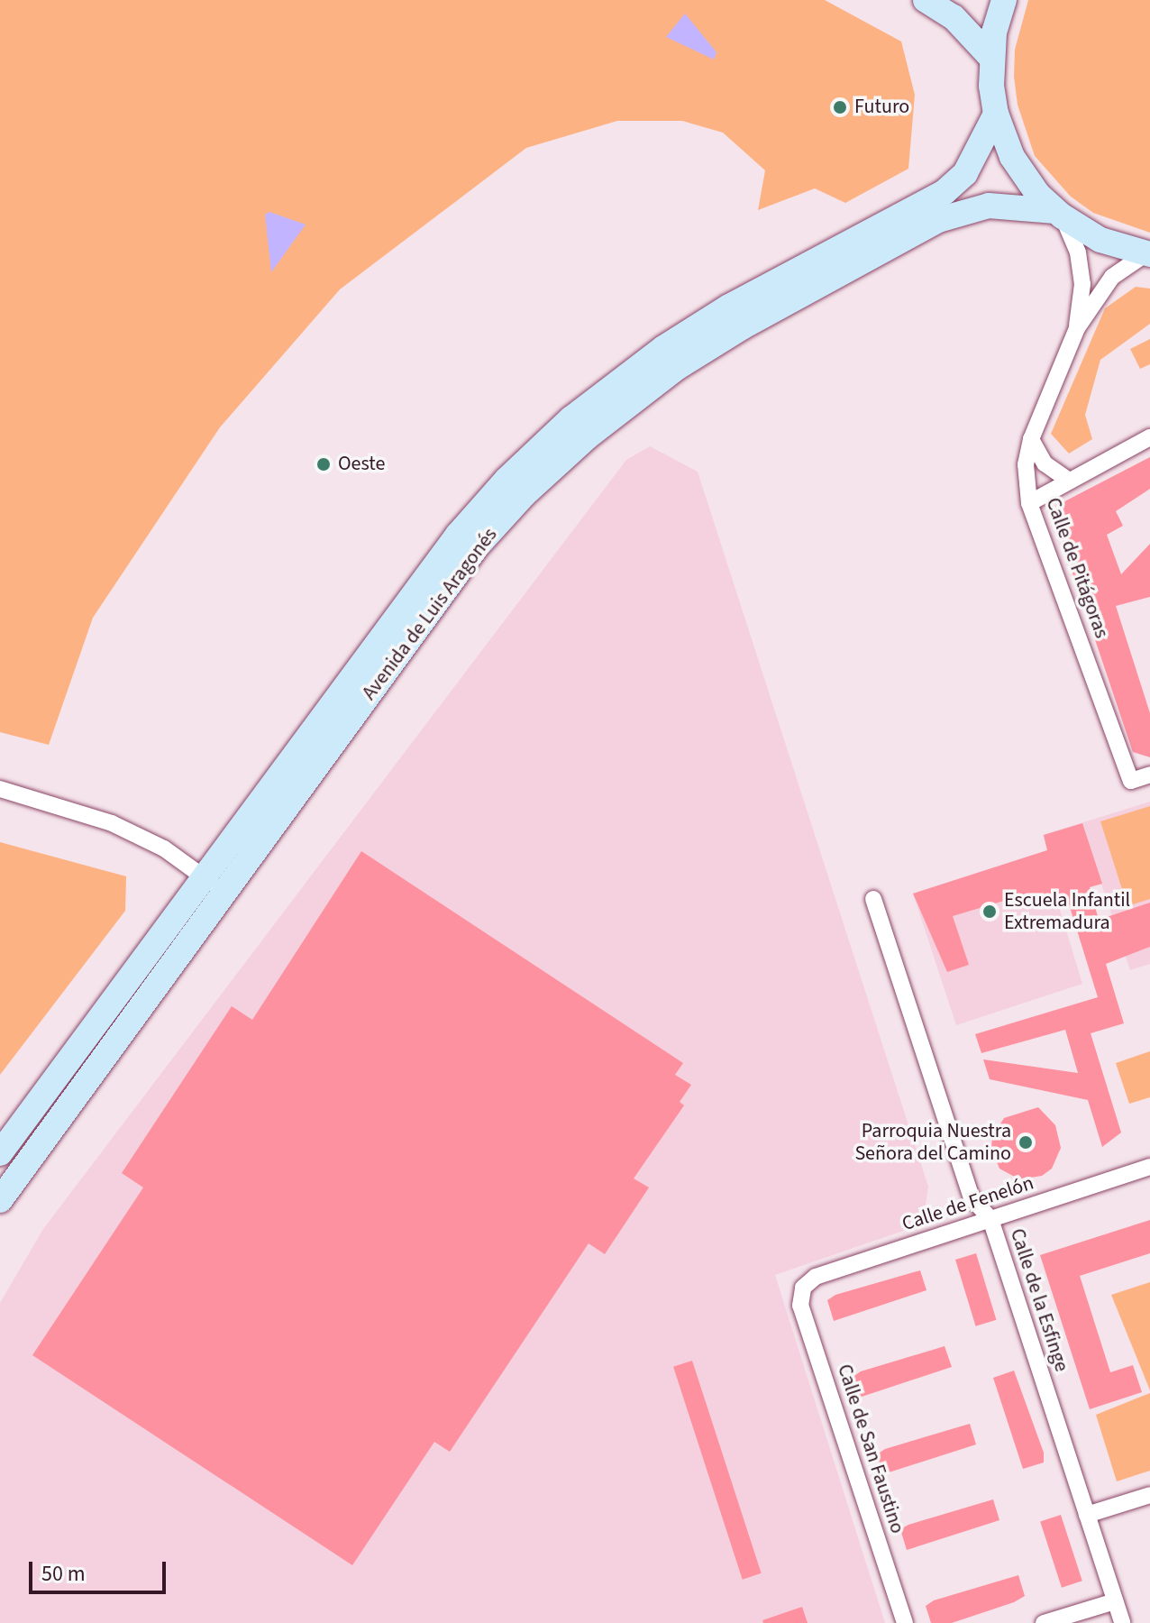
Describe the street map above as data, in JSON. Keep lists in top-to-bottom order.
{
  "streets": {
    "main road": ["Avenida de Luis Aragonés"],
    "street": [
      "Calle de Pitágoras",
      "Calle de Fenelón",
      "Calle de la Esfinge",
      "Calle de San Faustino"
    ]
  },
  "crossings": [
    ["Calle de Pitágoras", "Avenida de Luis Aragonés"],
    ["Calle de Fenelón", "Calle de la Esfinge"],
    ["Calle de Fenelón", "Calle de San Faustino"]
  ],
  "places": [
    "Futuro",
    "Oeste",
    "Escuela Infantil Extremadura",
    "Parroquia Nuestra Señora del Camino"
  ],
  "scale_bar": "50 m"
}
